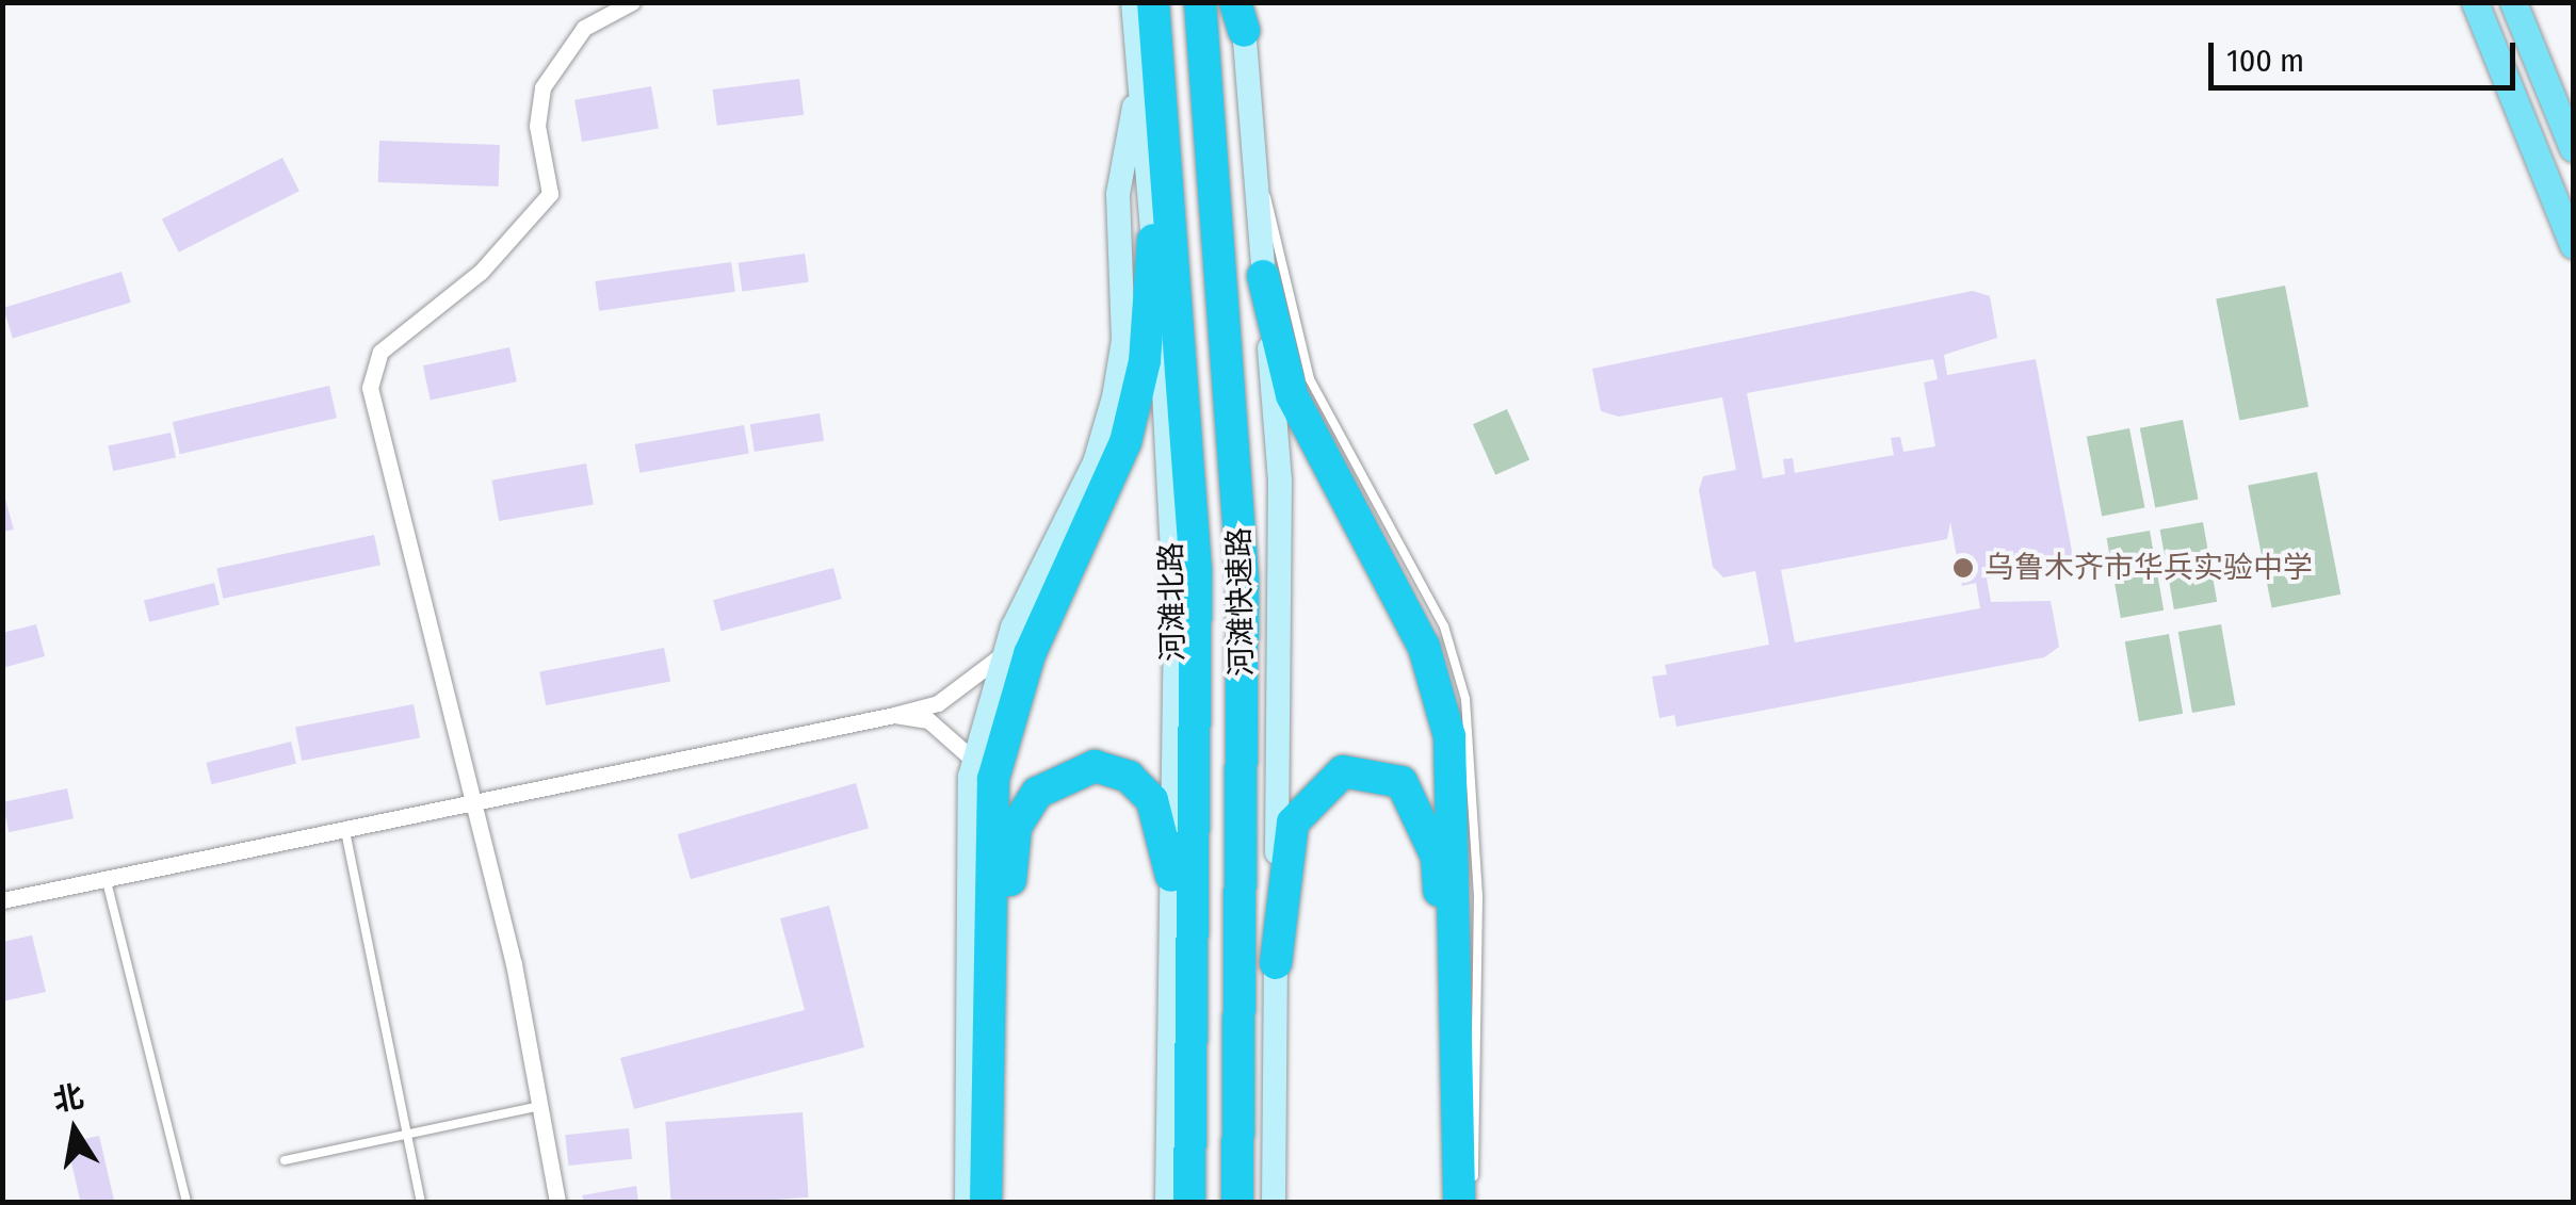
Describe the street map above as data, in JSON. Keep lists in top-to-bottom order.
{
  "streets": {
    "highway": ["河滩快速路"],
    "street": ["河滩北路"]
  },
  "crossings": [
    ["河滩北路", "河滩快速路"]
  ],
  "places": ["乌鲁木齐市华兵实验中学"],
  "scale_bar": "100 m",
  "north": "top"
}
